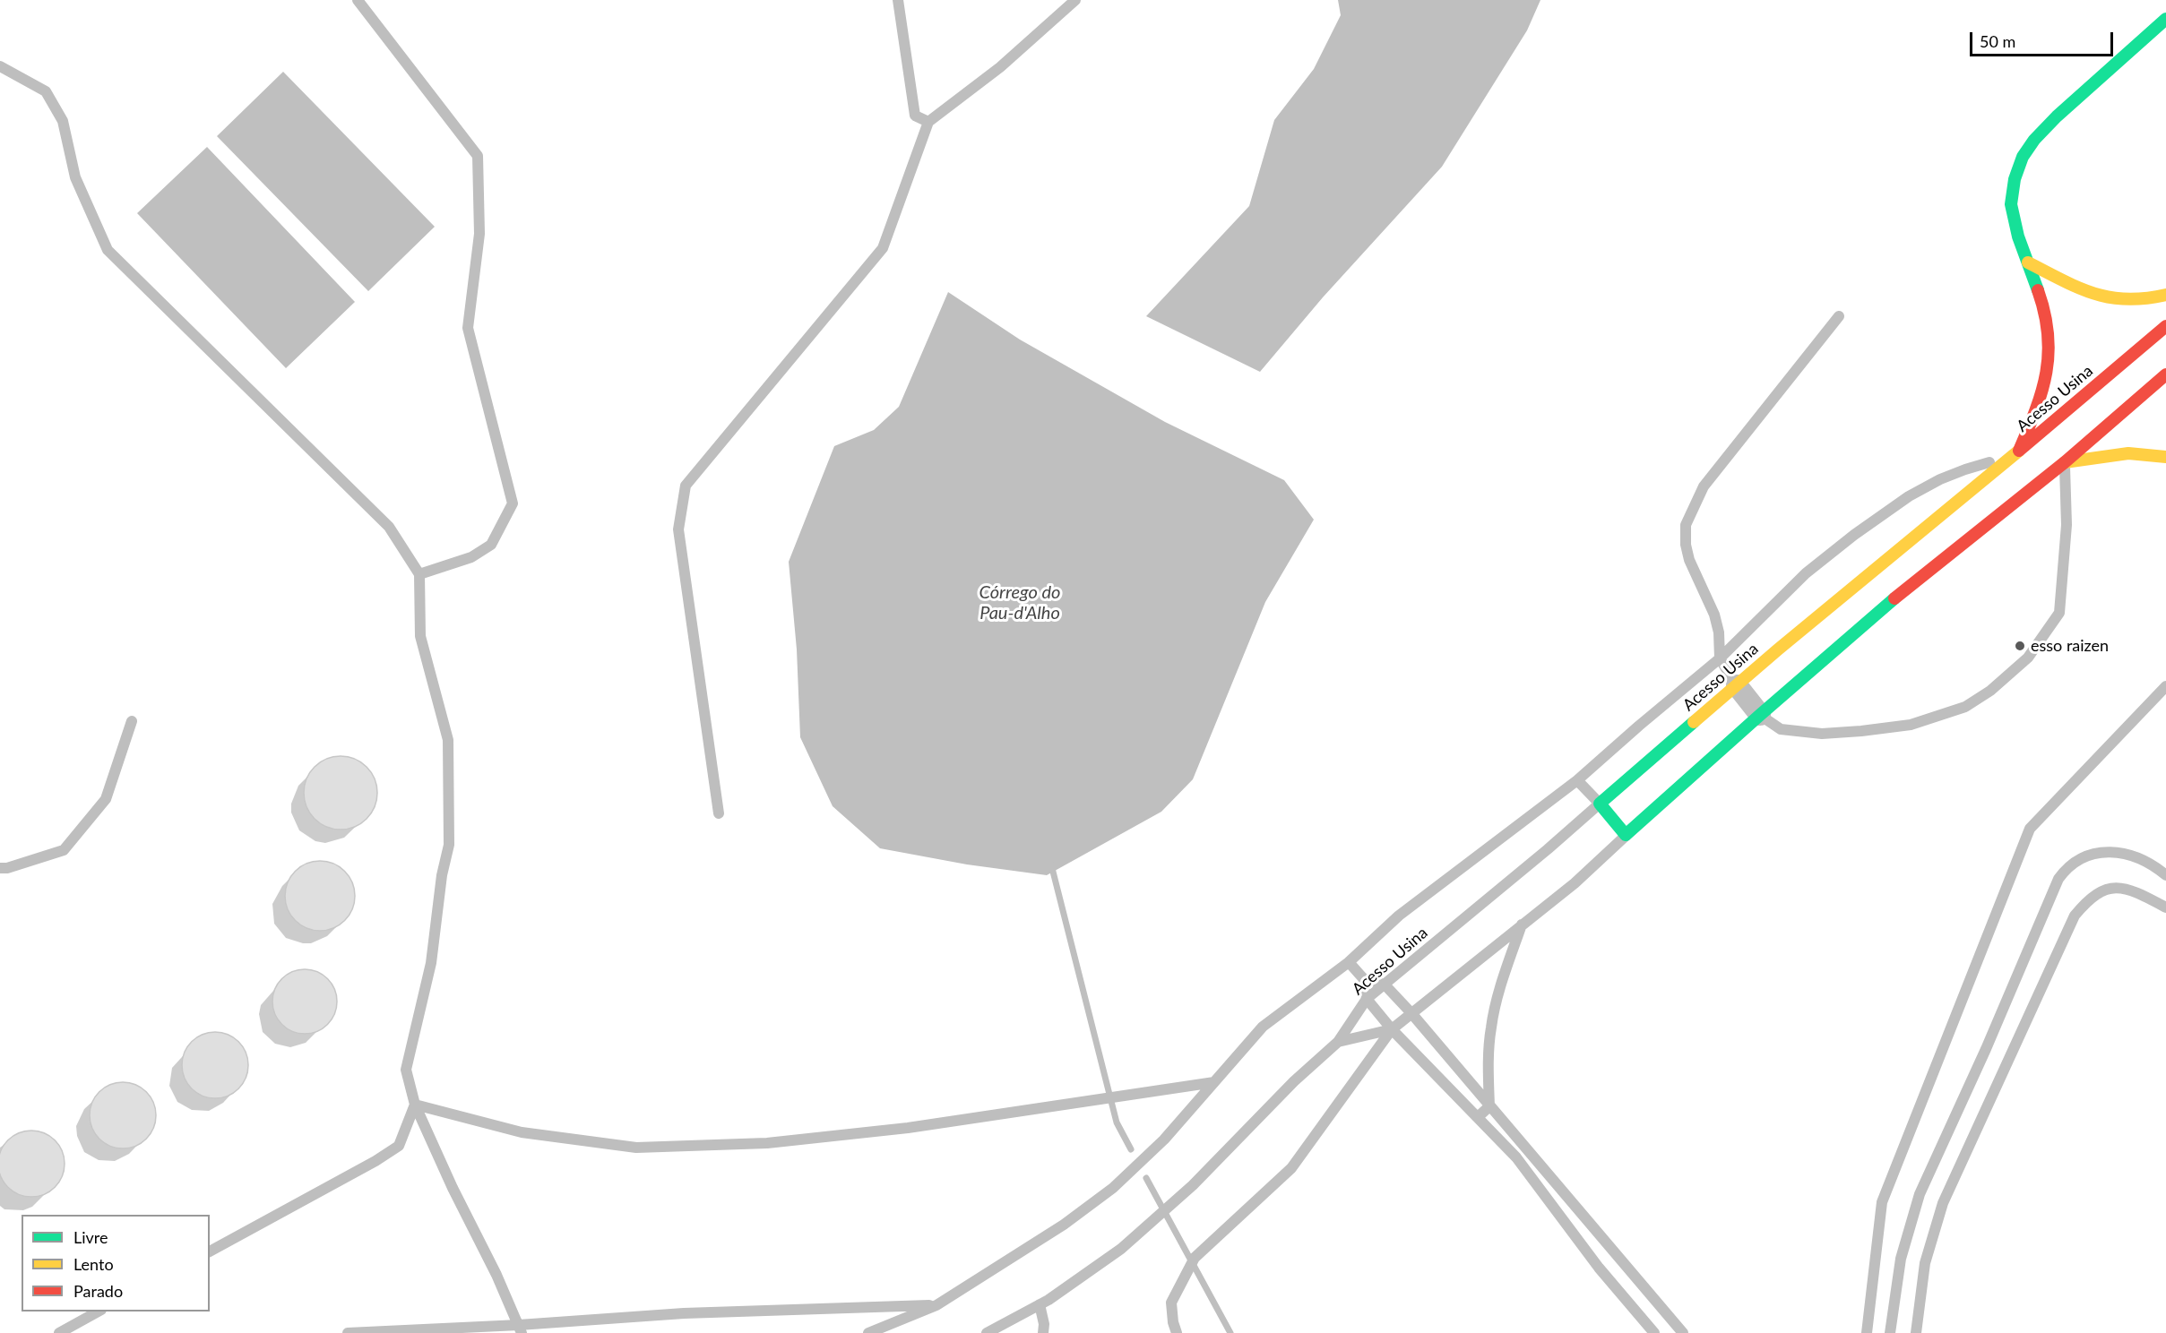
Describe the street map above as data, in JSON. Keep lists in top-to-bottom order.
{
  "streets": {
    "main road": ["Acesso Usina"]
  },
  "water": ["Córrego do Pau-d'Alho"],
  "places": ["esso raizen"],
  "legend": ["Livre", "Lento", "Parado"],
  "scale_bar": "50 m"
}
